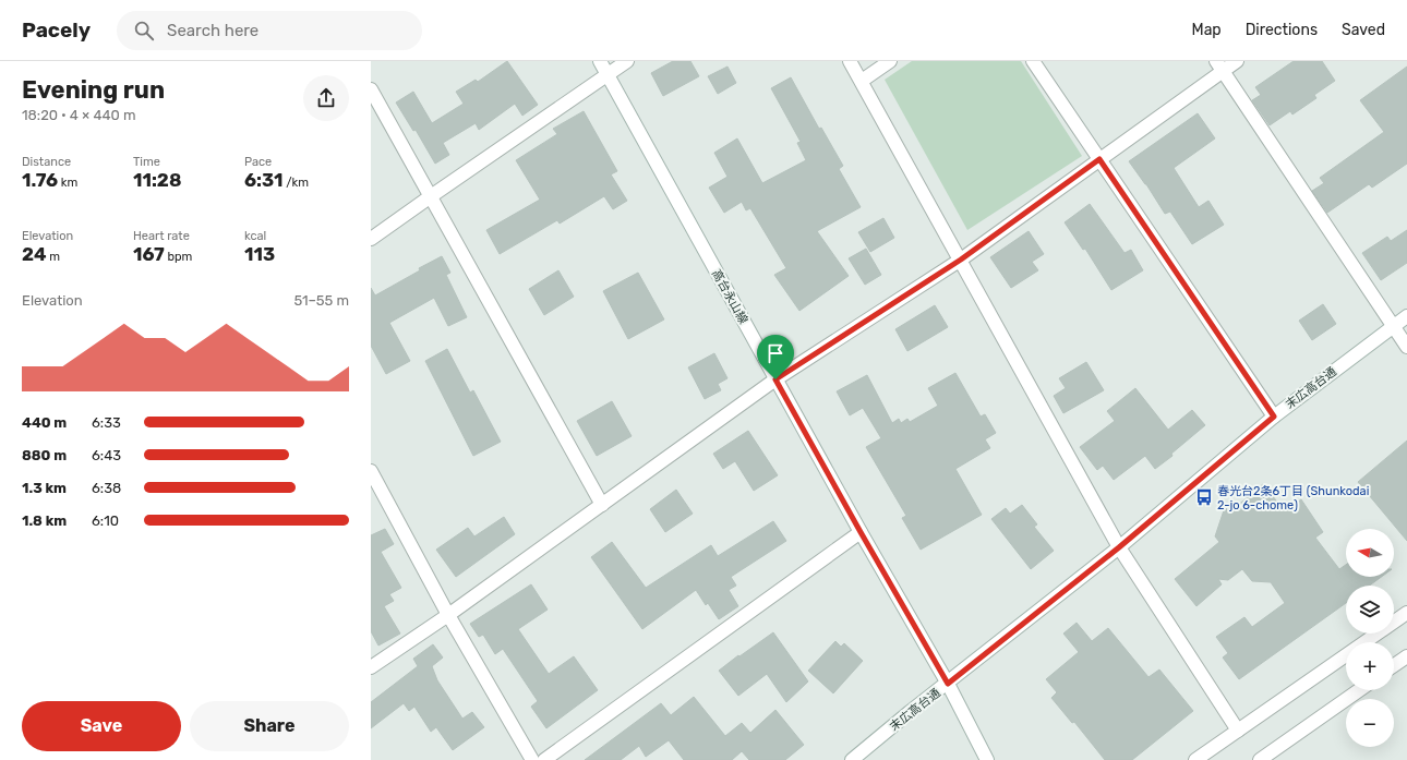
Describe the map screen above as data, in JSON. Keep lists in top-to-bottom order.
{
  "streets": {
    "street": ["高台永山線", "末広高台通"]
  },
  "crossings": [
    ["高台永山線", "末広高台通"]
  ],
  "places": {
    "bus stop": ["春光台2条6丁目 (Shunkodai 2-jo 6-chome)"]
  },
  "north": "left",
  "page": {
    "header": "Pacely",
    "search": "Search here",
    "nav": ["Map", "Directions", "Saved"],
    "heading": ["Evening run", "18:20 · 4 × 440 m"],
    "stats": [
      ["Distance", "1.76 km"],
      ["Time", "11:28"],
      ["Pace", "6:31 /km"],
      ["Elevation", "24 m"],
      ["Heart rate", "167 bpm"],
      ["kcal", "113"]
    ],
    "chart": ["Elevation", "51–55 m"],
    "list": [
      {
        "name": "440 m",
        "note": "6:33"
      },
      {
        "name": "880 m",
        "note": "6:43"
      },
      {
        "name": "1.3 km",
        "note": "6:38"
      },
      {
        "name": "1.8 km",
        "note": "6:10"
      }
    ],
    "map_buttons": ["+", "−"],
    "buttons": ["Save", "Share"]
  }
}
